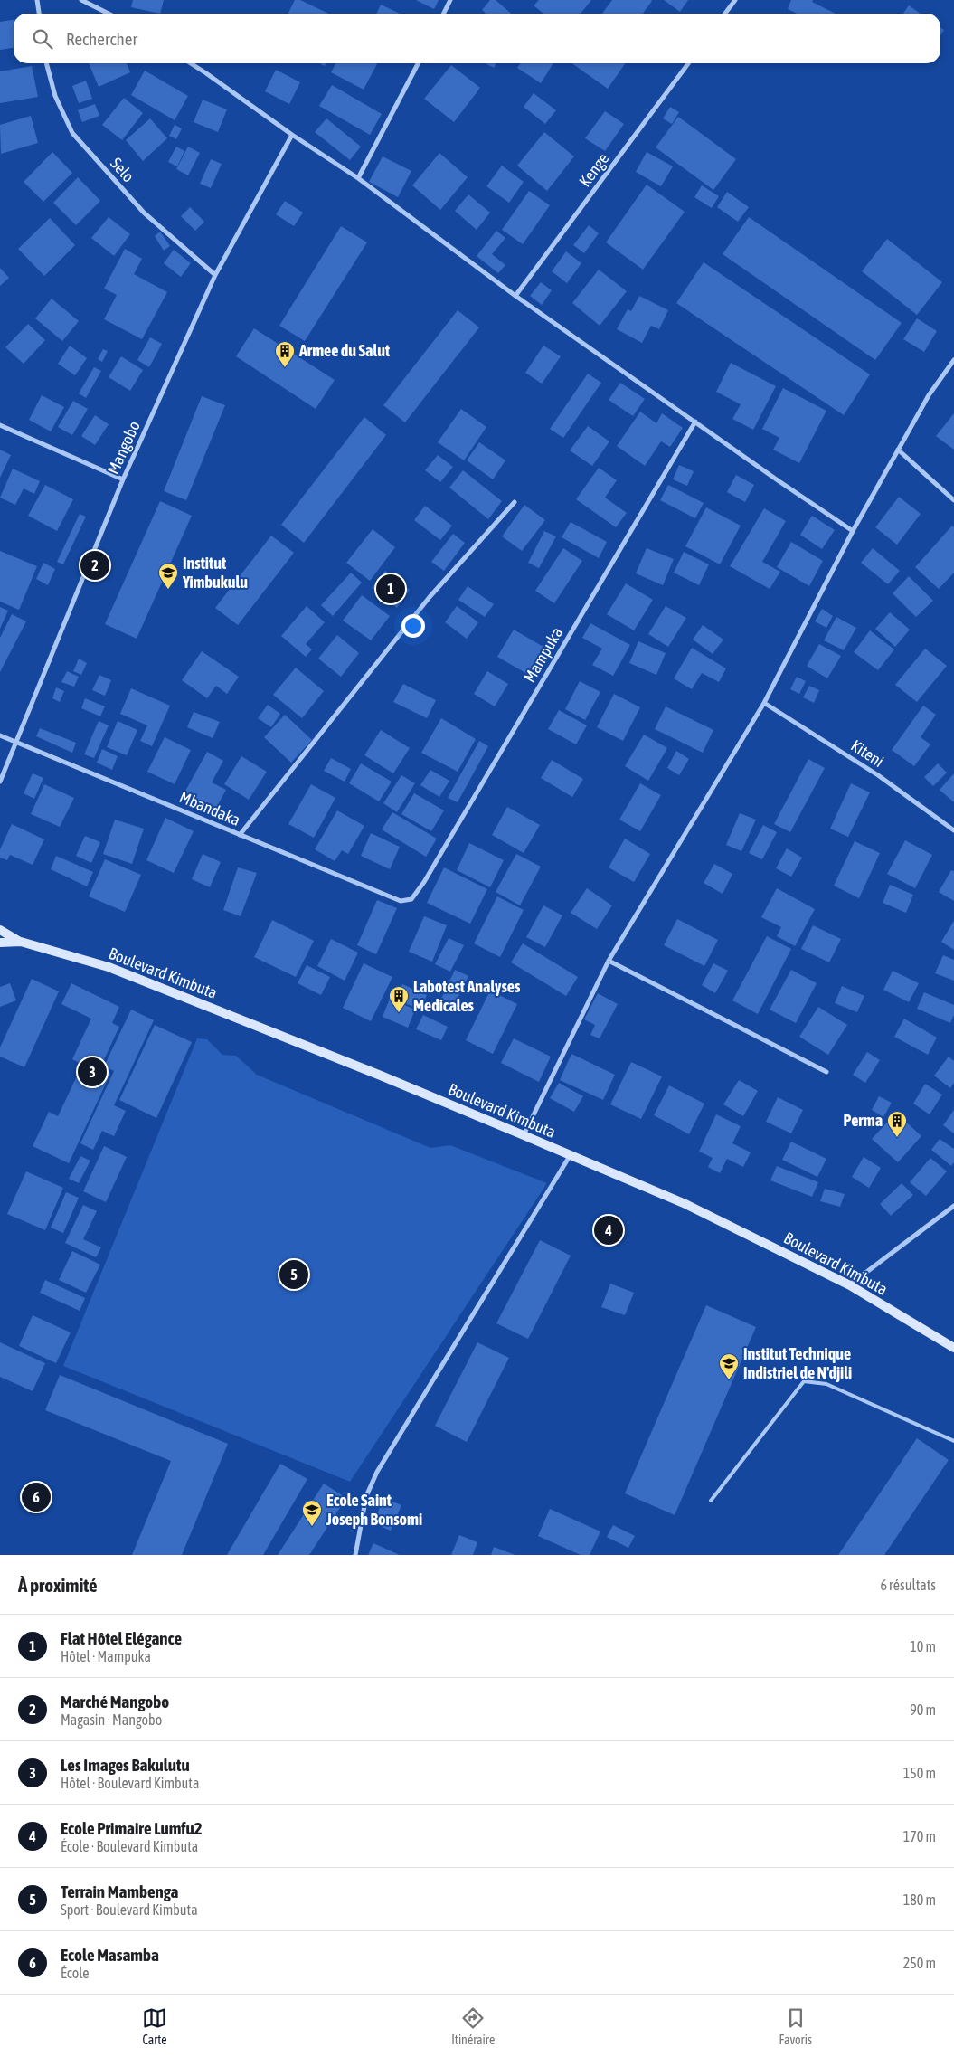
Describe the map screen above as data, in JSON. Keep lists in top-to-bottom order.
{
  "streets": {
    "street": [
      "Selo",
      "Kenge",
      "Mangobo",
      "Mampuka",
      "Kiteni",
      "Mbandaka",
      "Boulevard Kimbuta"
    ]
  },
  "crossings": [
    ["Selo", "Mangobo"],
    ["Mangobo", "Mbandaka"],
    ["Mampuka", "Mbandaka"]
  ],
  "places": {
    "building": ["Armee du Salut", "Labotest Analyses Medicales", "Perma"],
    "school or university": ["Institut Yimbukulu", "Institut Technique Indistriel de N'djili", "Ecole Saint Joseph Bonsomi"]
  },
  "page": {
    "search": "Rechercher",
    "pins": [
      "2",
      "1",
      "3",
      "4",
      "5",
      "6"
    ],
    "heading": ["À proximité", "6 résultats"],
    "list": [
      {
        "mark": "1",
        "name": "Flat Hôtel Elégance",
        "note": "Hôtel · Mampuka",
        "value": "10 m"
      },
      {
        "mark": "2",
        "name": "Marché Mangobo",
        "note": "Magasin · Mangobo",
        "value": "90 m"
      },
      {
        "mark": "3",
        "name": "Les Images Bakulutu",
        "note": "Hôtel · Boulevard Kimbuta",
        "value": "150 m"
      },
      {
        "mark": "4",
        "name": "Ecole Primaire Lumfu2",
        "note": "École · Boulevard Kimbuta",
        "value": "170 m"
      },
      {
        "mark": "5",
        "name": "Terrain Mambenga",
        "note": "Sport · Boulevard Kimbuta",
        "value": "180 m"
      },
      {
        "mark": "6",
        "name": "Ecole Masamba",
        "note": "École",
        "value": "250 m"
      }
    ],
    "nav": ["Carte", "Itinéraire", "Favoris"]
  }
}
